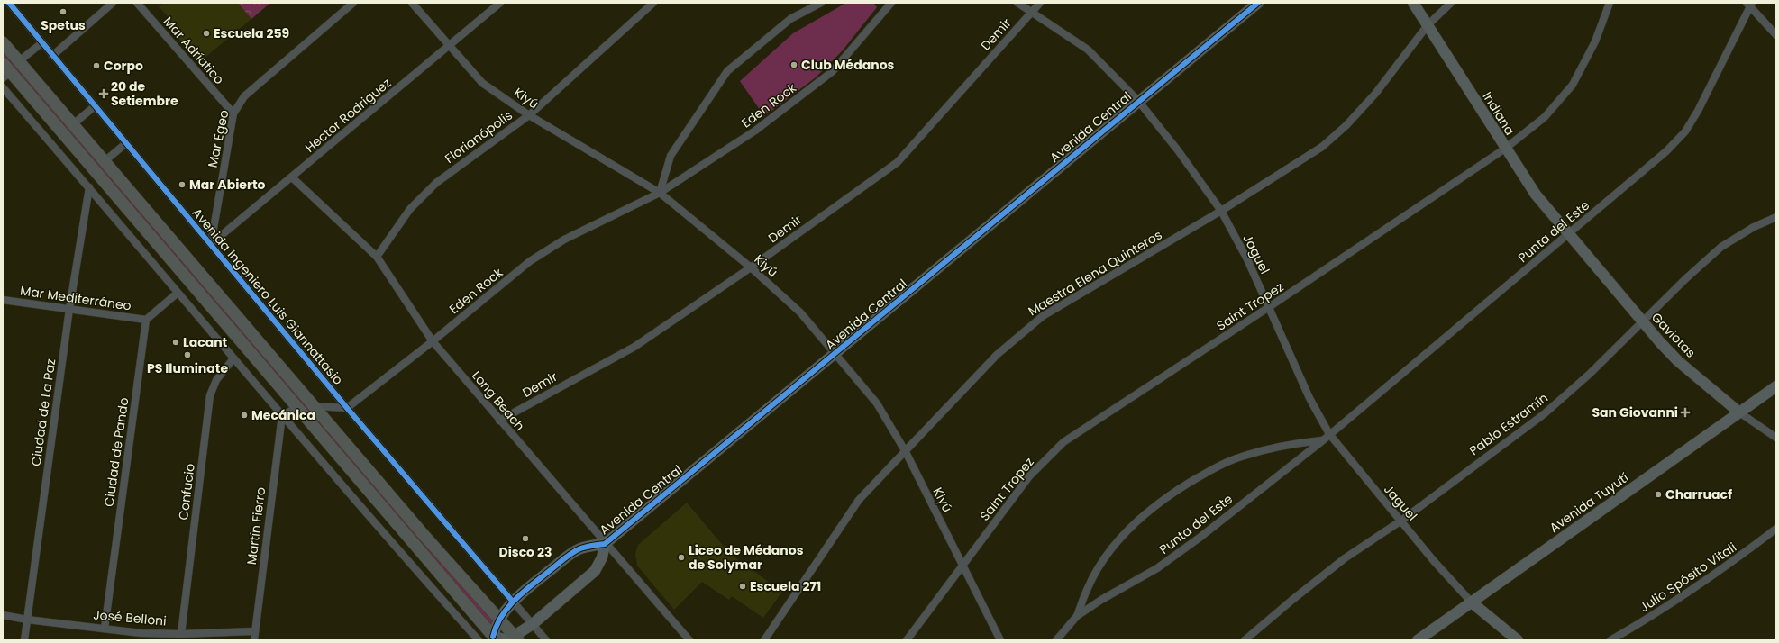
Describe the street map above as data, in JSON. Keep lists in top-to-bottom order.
{
  "streets": {
    "street": [
      "Demir",
      "Mar Adríatico",
      "Kiyú",
      "Eden Rock",
      "Indiana",
      "Hector Rodriguez",
      "Avenida Central",
      "Florianópolis",
      "Mar Egeo",
      "Punta del Este",
      "Jaguel",
      "Maestra Elena Quinteros",
      "Avenida Ingeniero Luis Giannattasio",
      "Mar Mediterráneo",
      "Saint Tropez",
      "Gaviotas",
      "Long Beach",
      "Ciudad de La Paz",
      "Pablo Estramín",
      "Ciudad de Pando",
      "Confucio",
      "Avenida Tuyutí",
      "Martín Fierro",
      "Julio Spósito Vitali",
      "José Belloni"
    ]
  },
  "crossings": [
    ["Demir", "Kiyú"],
    ["Demir", "Jaguel"],
    ["Demir", "Long Beach"],
    ["Mar Adríatico", "Mar Egeo"],
    ["Kiyú", "Eden Rock"],
    ["Kiyú", "Hector Rodriguez"],
    ["Kiyú", "Avenida Central"],
    ["Kiyú", "Florianópolis"],
    ["Kiyú", "Maestra Elena Quinteros"],
    ["Kiyú", "Saint Tropez"],
    ["Eden Rock", "Avenida Ingeniero Luis Giannattasio"],
    ["Eden Rock", "Long Beach"],
    ["Indiana", "Punta del Este"],
    ["Indiana", "Maestra Elena Quinteros"],
    ["Indiana", "Saint Tropez"],
    ["Indiana", "Gaviotas"],
    ["Hector Rodriguez", "Mar Egeo"],
    ["Hector Rodriguez", "Avenida Ingeniero Luis Giannattasio"],
    ["Hector Rodriguez", "Long Beach"],
    ["Avenida Central", "Jaguel"],
    ["Avenida Central", "Avenida Ingeniero Luis Giannattasio"],
    ["Avenida Central", "Long Beach"],
    ["Florianópolis", "Long Beach"],
    ["Mar Egeo", "Avenida Ingeniero Luis Giannattasio"],
    ["Punta del Este", "Jaguel"],
    ["Punta del Este", "Gaviotas"],
    ["Jaguel", "Maestra Elena Quinteros"],
    ["Jaguel", "Saint Tropez"],
    ["Jaguel", "Pablo Estramín"],
    ["Jaguel", "Avenida Tuyutí"],
    ["Mar Mediterráneo", "Ciudad de La Paz"],
    ["Mar Mediterráneo", "Ciudad de Pando"],
    ["Gaviotas", "Pablo Estramín"],
    ["Gaviotas", "Avenida Tuyutí"],
    ["Ciudad de La Paz", "José Belloni"],
    ["Ciudad de Pando", "José Belloni"],
    ["Confucio", "José Belloni"],
    ["Martín Fierro", "José Belloni"]
  ],
  "places": {
    "other": [
      "Spetus",
      "Escuela 259",
      "Club Médanos",
      "Corpo",
      "Mar Abierto",
      "Lacant",
      "PS Iluminate",
      "Mecánica",
      "Charruacf",
      "Disco 23",
      "Liceo de Médanos de Solymar",
      "Escuela 271"
    ],
    "health": ["20 de Setiembre", "San Giovanni"]
  }
}
